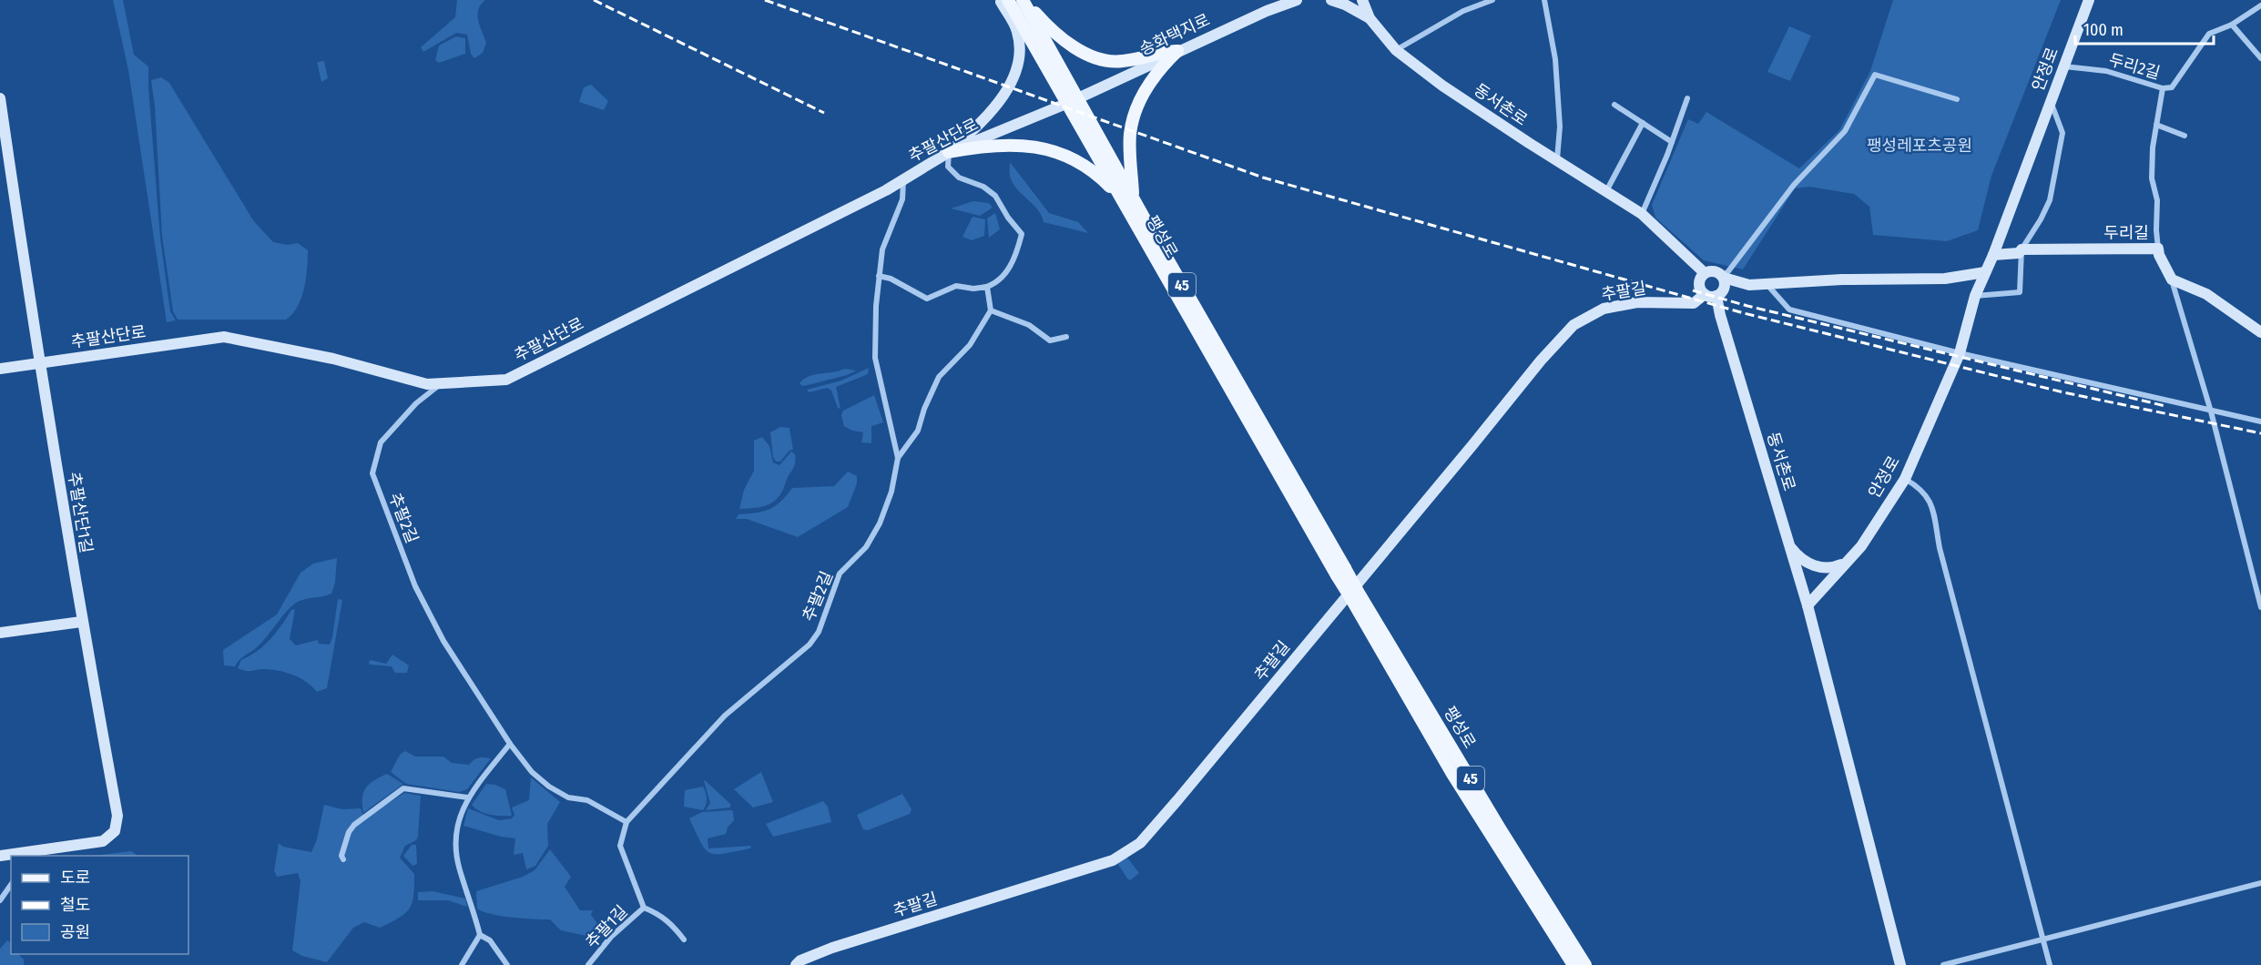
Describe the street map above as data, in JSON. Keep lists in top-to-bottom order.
{
  "streets": {
    "main road": ["팽성로", "45"],
    "street": [
      "송화택지로",
      "두리2길",
      "안정로",
      "동서촌로",
      "추팔산단로",
      "두리길",
      "추팔길",
      "추팔산단1길",
      "추팔2길",
      "추팔1길"
    ]
  },
  "crossings": [
    ["송화택지로", "추팔산단로"],
    ["송화택지로", "팽성로"],
    ["두리2길", "안정로"],
    ["안정로", "동서촌로"],
    ["안정로", "두리길"],
    ["동서촌로", "추팔길"],
    ["추팔산단로", "팽성로"],
    ["추팔산단로", "추팔산단1길"],
    ["추팔산단로", "추팔2길"]
  ],
  "parks": ["팽성레포츠공원"],
  "legend": ["도로", "철도", "공원"],
  "scale_bar": "100 m"
}
